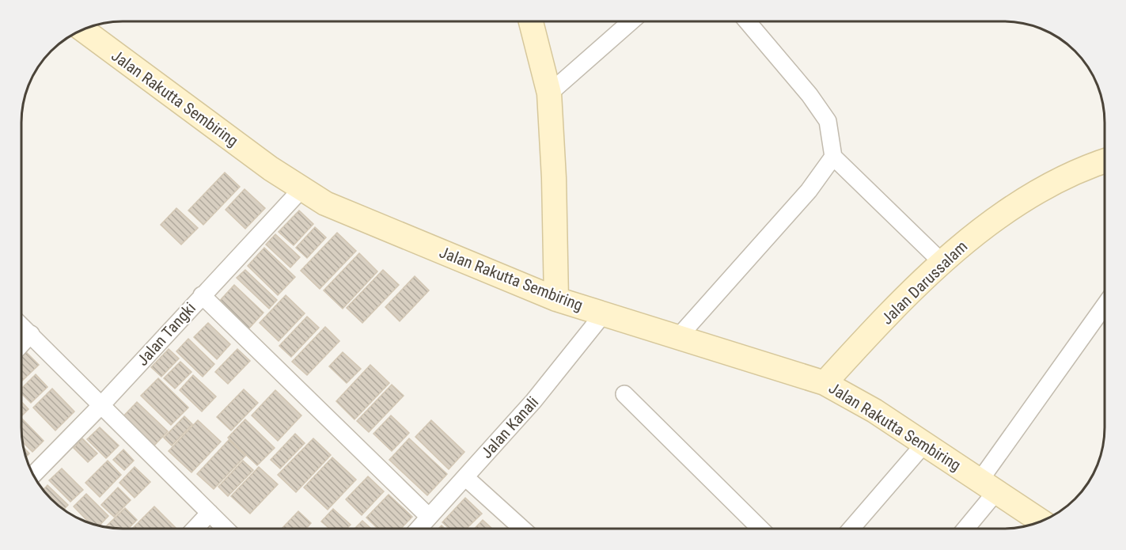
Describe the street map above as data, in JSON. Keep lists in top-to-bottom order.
{
  "streets": {
    "main road": ["Jalan Rakutta Sembiring", "Jalan Darussalam"],
    "street": ["Jalan Tangki", "Jalan Kanali"]
  },
  "crossings": [
    ["Jalan Rakutta Sembiring", "Jalan Darussalam"],
    ["Jalan Rakutta Sembiring", "Jalan Tangki"],
    ["Jalan Rakutta Sembiring", "Jalan Kanali"]
  ]
}
